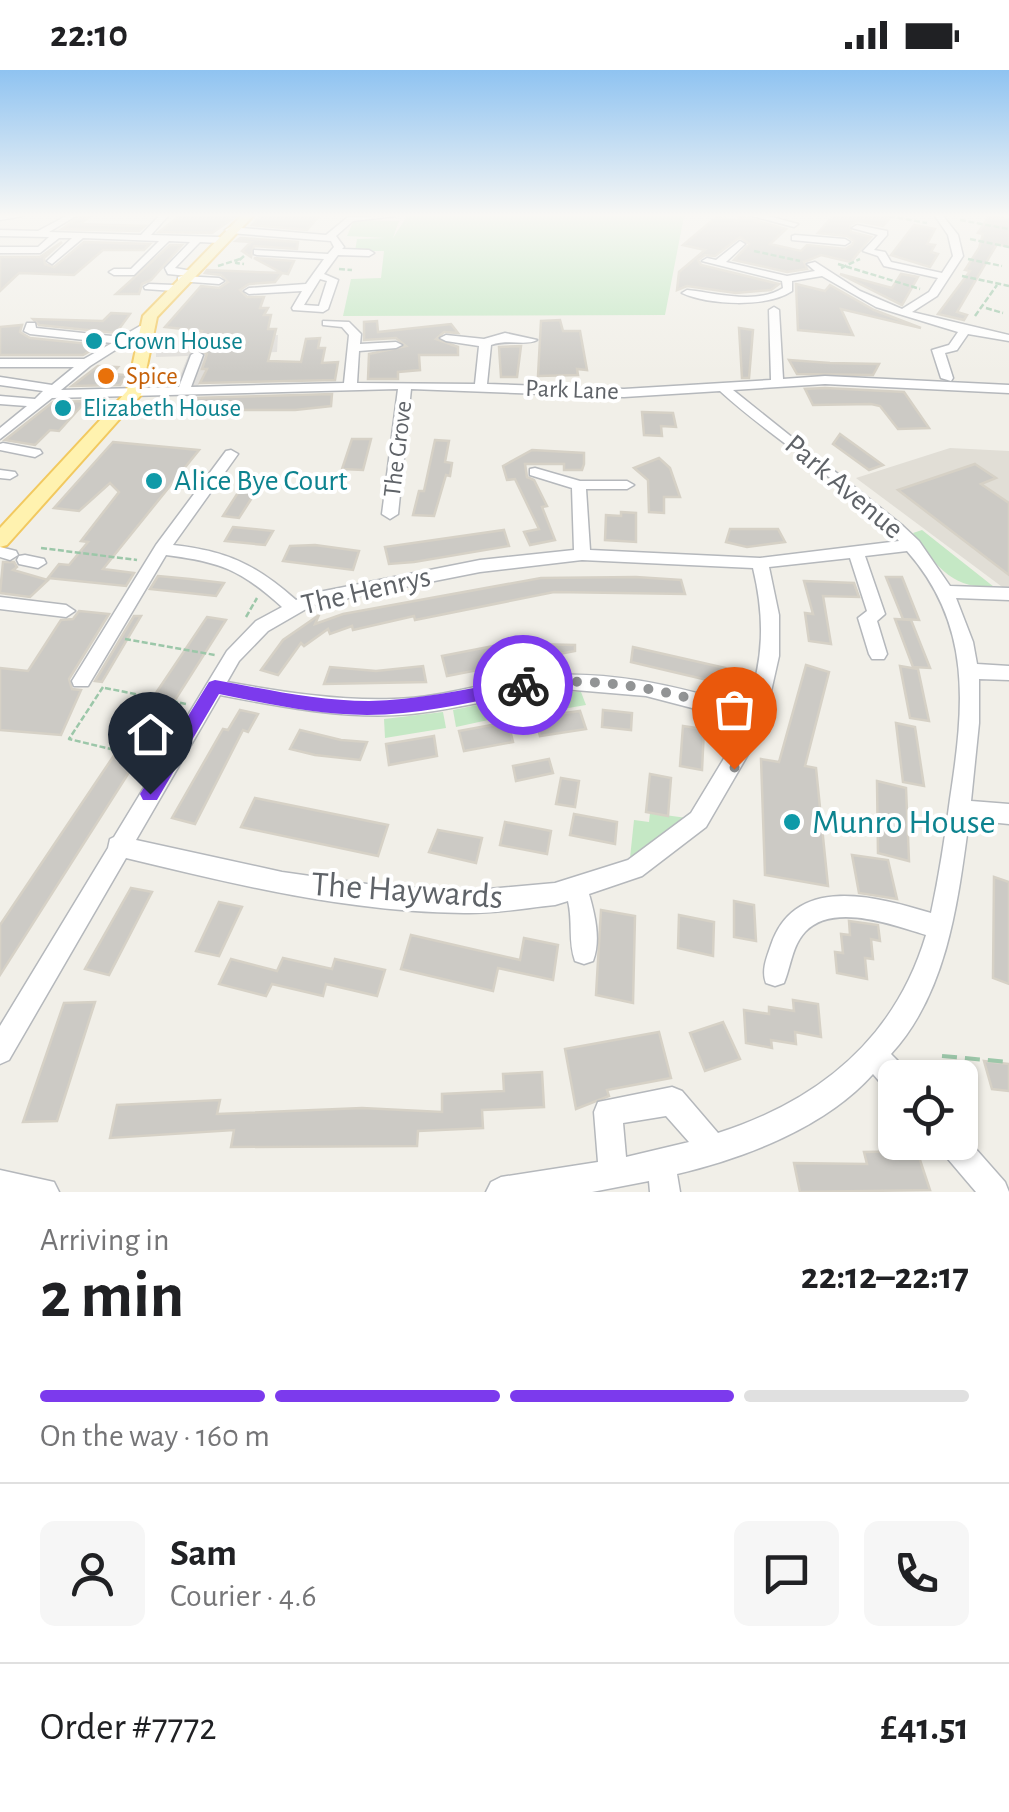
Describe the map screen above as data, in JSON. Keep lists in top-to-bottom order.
{
  "streets": {
    "street": [
      "Park Lane",
      "The Grove",
      "Park Avenue",
      "The Henrys",
      "The Haywards"
    ]
  },
  "crossings": [
    ["Park Lane", "The Grove"],
    ["Park Lane", "Park Avenue"],
    ["Park Avenue", "The Henrys"],
    ["The Henrys", "The Haywards"]
  ],
  "places": [
    "Crown House",
    "Spice",
    "Elizabeth House",
    "Alice Bye Court",
    "Munro House"
  ],
  "page": {
    "status": "22:10",
    "heading": ["2 min", "Arriving in", "22:12–22:17"],
    "panel": [
      "Sam",
      "Courier · 4.6",
      "Order #7772",
      "£41.51"
    ],
    "bar": "On the way · 160 m"
  }
}
